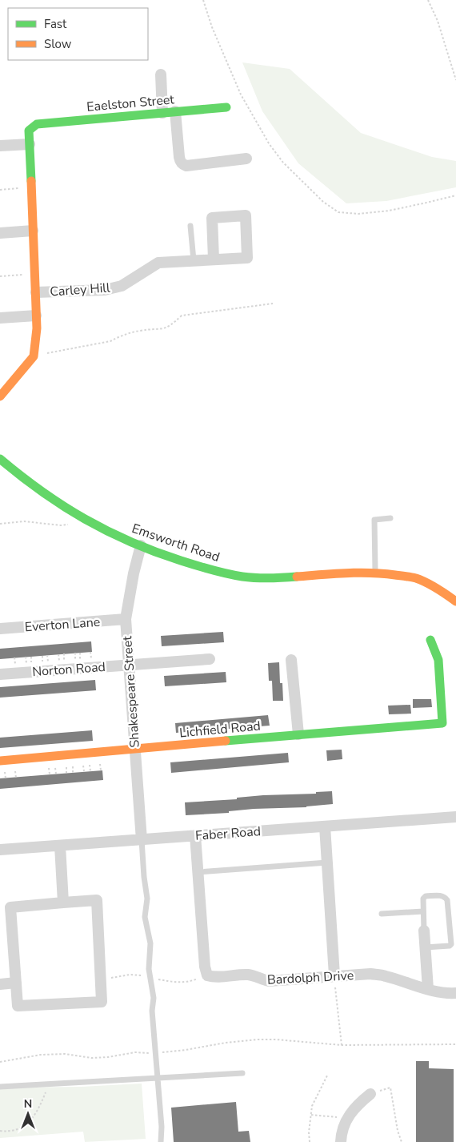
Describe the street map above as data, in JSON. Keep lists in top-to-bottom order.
{
  "streets": {
    "street": [
      "Eaelston Street",
      "Carley Hill",
      "Emsworth Road",
      "Everton Lane",
      "Norton Road",
      "Shakespeare Street",
      "Lichfield Road",
      "Faber Road",
      "Bardolph Drive"
    ]
  },
  "crossings": [
    ["Emsworth Road", "Shakespeare Street"],
    ["Everton Lane", "Shakespeare Street"],
    ["Norton Road", "Shakespeare Street"],
    ["Shakespeare Street", "Lichfield Road"],
    ["Shakespeare Street", "Faber Road"],
    ["Faber Road", "Bardolph Drive"]
  ],
  "legend": ["Fast", "Slow"],
  "north": "top"
}
